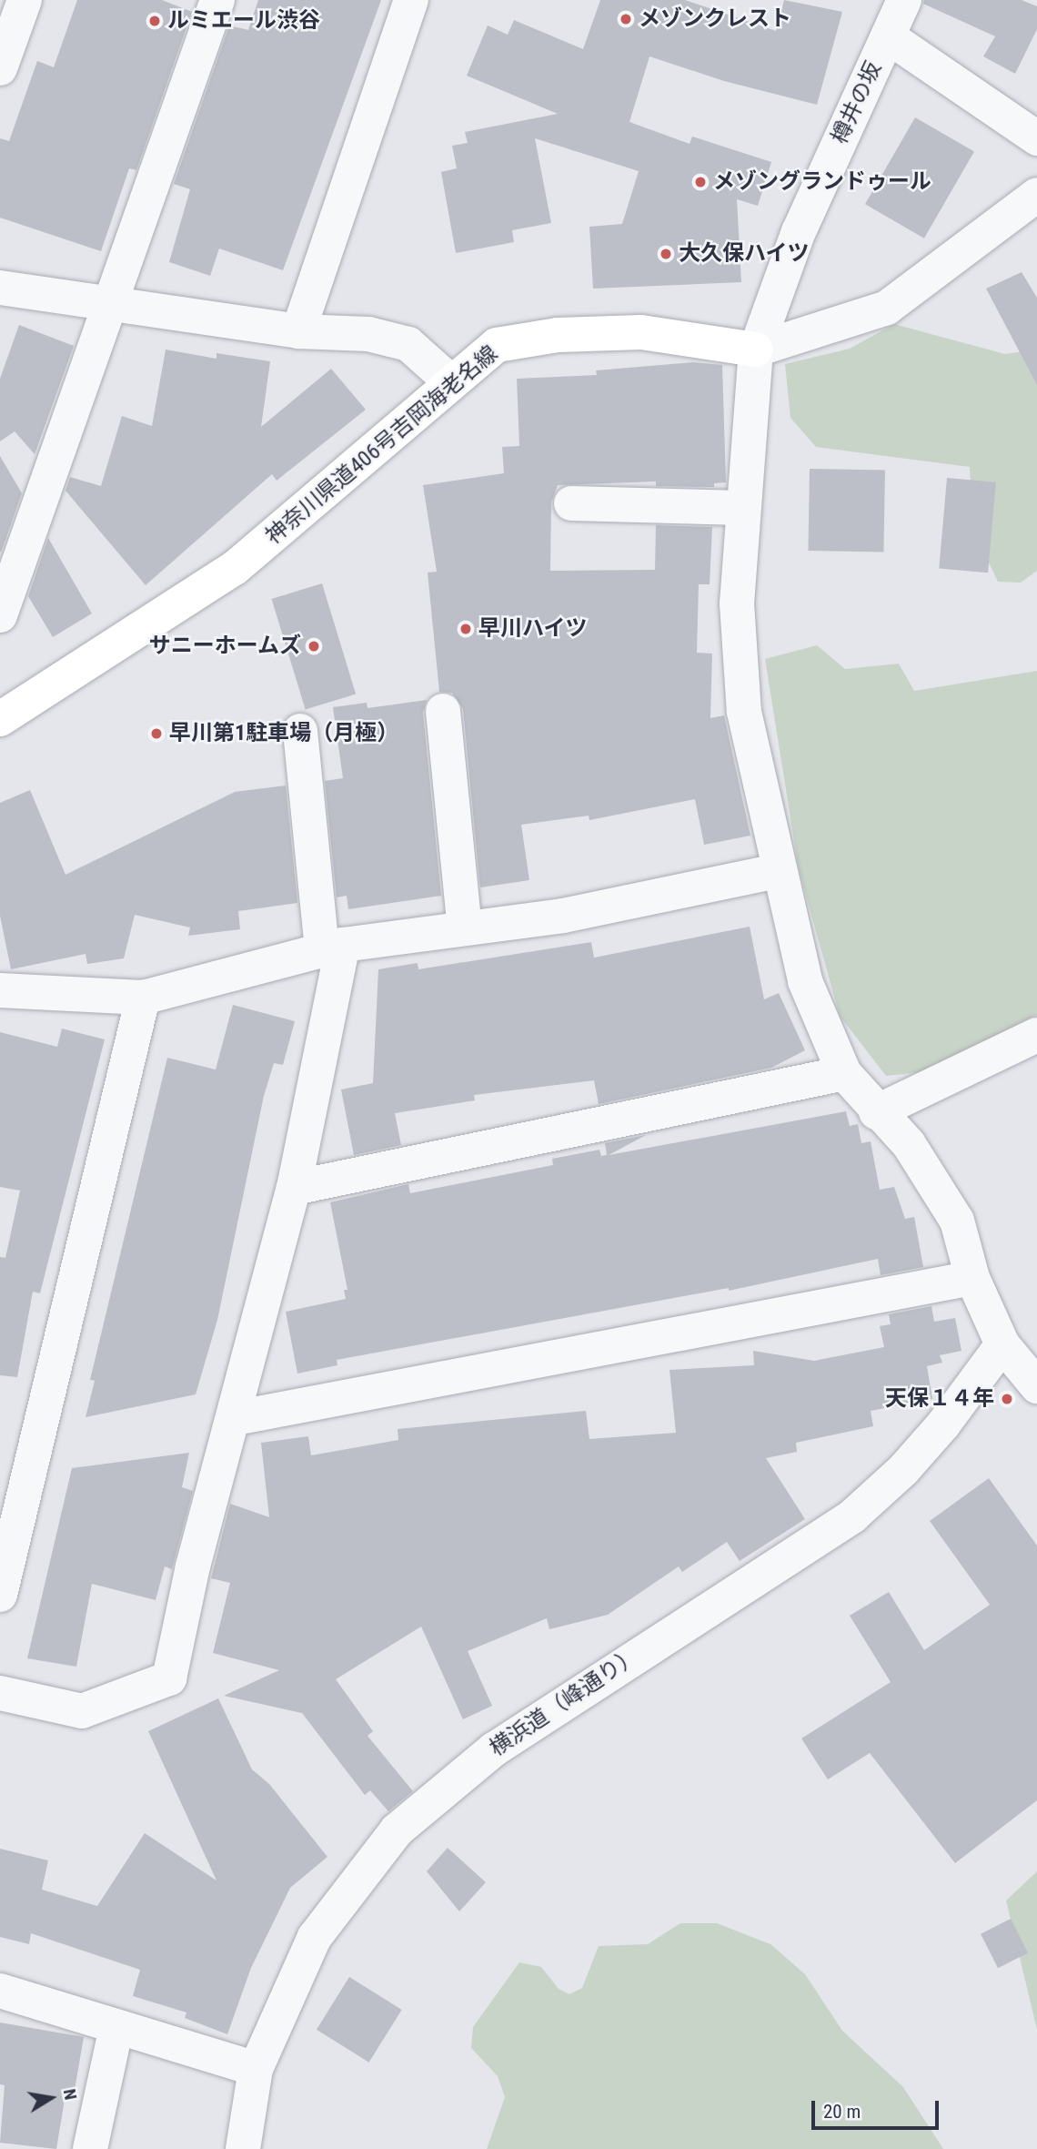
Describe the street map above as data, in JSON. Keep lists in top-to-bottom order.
{
  "streets": {
    "main road": ["神奈川県道406号吉岡海老名線"],
    "street": ["樽井の坂", "横浜道（峰通り）"]
  },
  "crossings": [
    ["樽井の坂", "神奈川県道406号吉岡海老名線"],
    ["樽井の坂", "横浜道（峰通り）"]
  ],
  "places": [
    "メゾンクレスト",
    "ルミエール渋谷",
    "メゾングランドゥール",
    "大久保ハイツ",
    "早川ハイツ",
    "サニーホームズ",
    "早川第1駐車場（月極）",
    "天保１４年"
  ],
  "scale_bar": "20 m",
  "north": "right"
}
